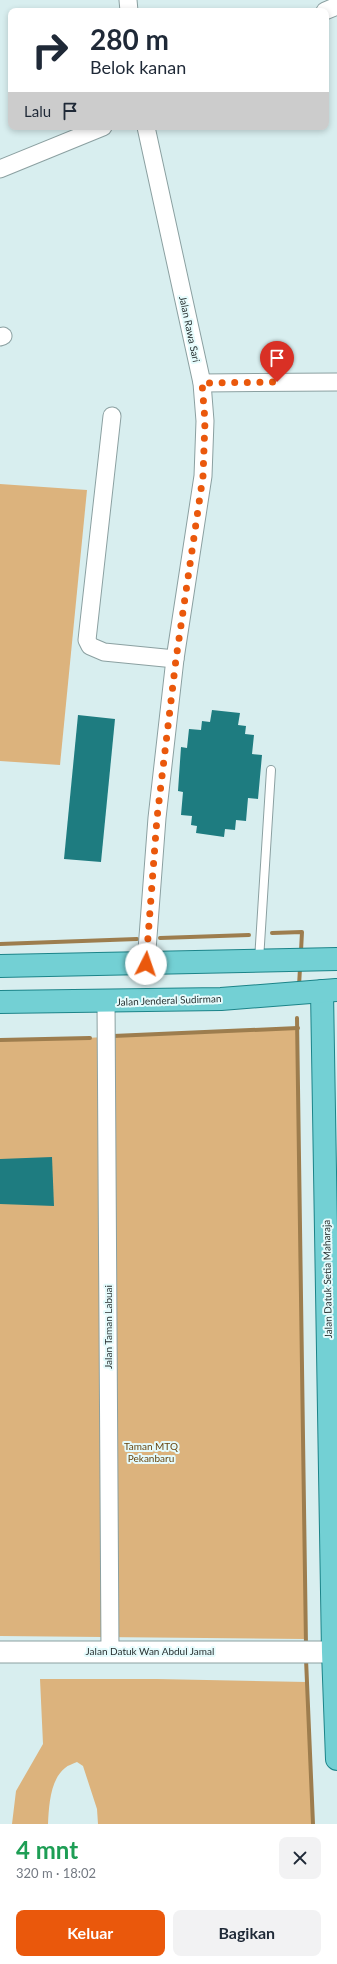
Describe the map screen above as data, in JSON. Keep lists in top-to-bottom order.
{
  "streets": {
    "main road": ["Jalan Jenderal Sudirman", "Jalan Datuk Setia Maharaja"],
    "street": ["Jalan Rawa Sari", "Jalan Taman Labuai", "Jalan Datuk Wan Abdul Jamal"]
  },
  "crossings": [
    ["Jalan Jenderal Sudirman", "Jalan Datuk Setia Maharaja"],
    ["Jalan Jenderal Sudirman", "Jalan Taman Labuai"],
    ["Jalan Datuk Setia Maharaja", "Jalan Datuk Wan Abdul Jamal"],
    ["Jalan Taman Labuai", "Jalan Datuk Wan Abdul Jamal"]
  ],
  "parks": ["Taman MTQ Pekanbaru"],
  "page": {
    "turn": ["280 m", "Belok kanan"],
    "then": "Lalu",
    "heading": ["4 mnt", "320 m · 18:02"],
    "buttons": ["Keluar", "Bagikan"]
  }
}
